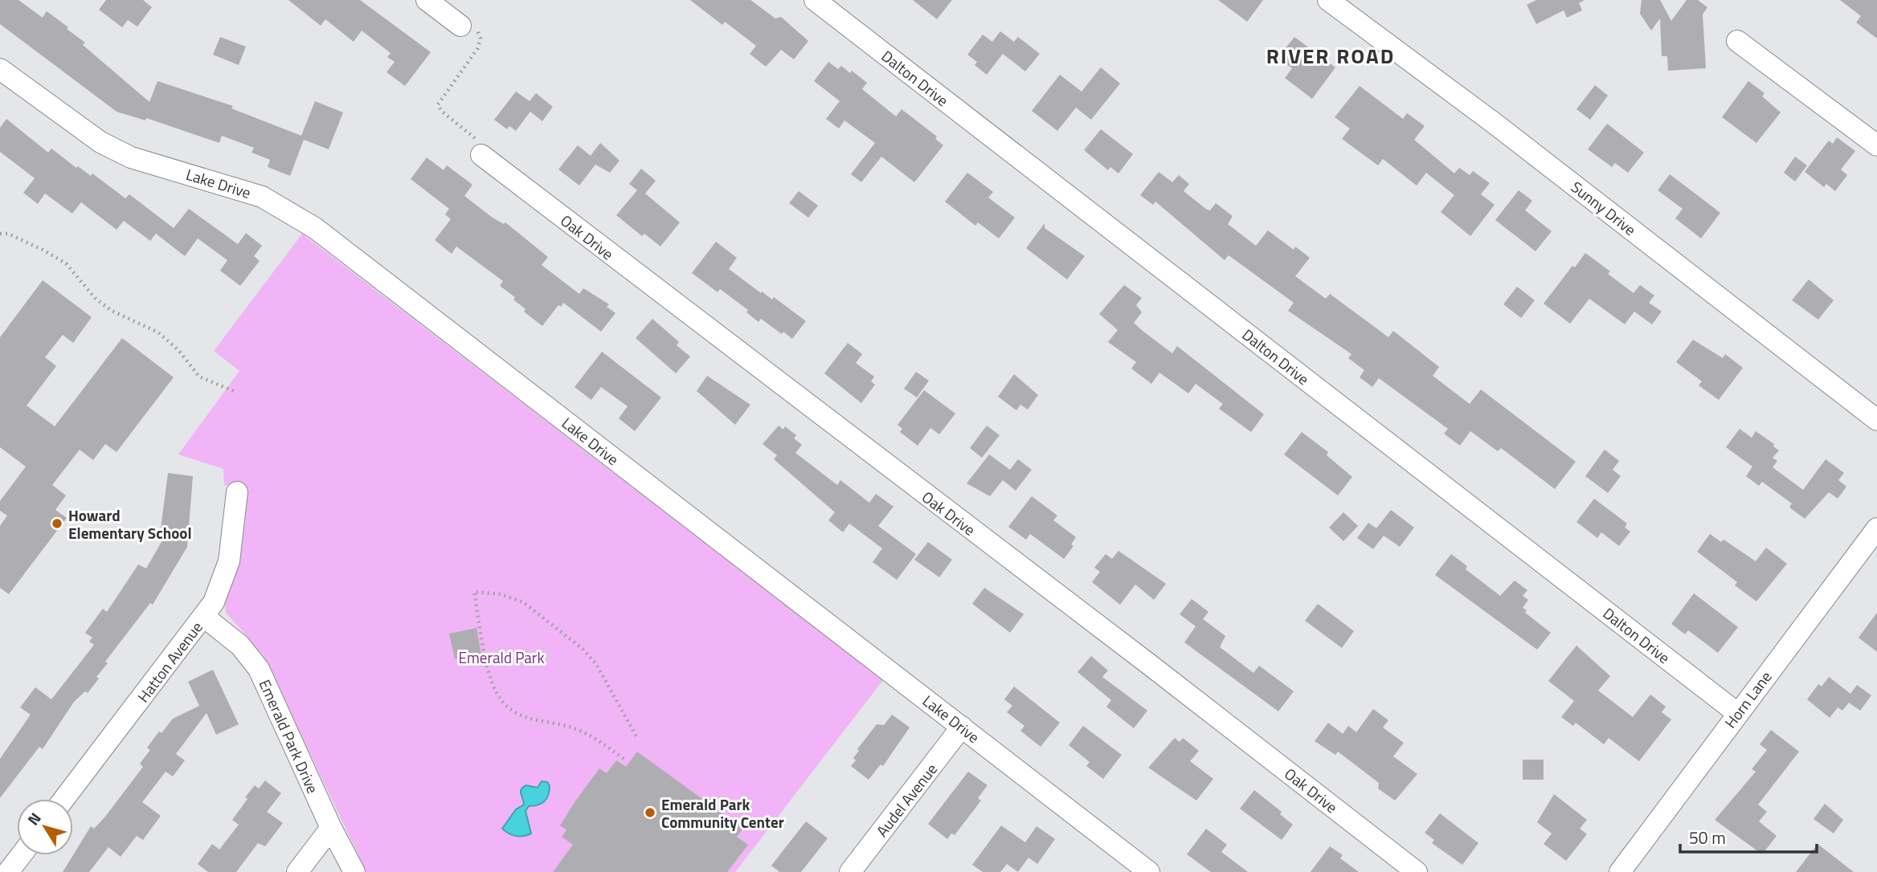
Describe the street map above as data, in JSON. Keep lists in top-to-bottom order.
{
  "streets": {
    "street": [
      "Dalton Drive",
      "Lake Drive",
      "Sunny Drive",
      "Oak Drive",
      "Hatton Avenue",
      "Horn Lane",
      "Emerald Park Drive",
      "Audel Avenue"
    ]
  },
  "crossings": [
    ["Dalton Drive", "Horn Lane"],
    ["Lake Drive", "Audel Avenue"],
    ["Hatton Avenue", "Emerald Park Drive"]
  ],
  "districts": ["RIVER ROAD"],
  "parks": ["Emerald Park"],
  "places": ["Howard Elementary School", "Emerald Park Community Center"],
  "scale_bar": "50 m",
  "north": "top left"
}
